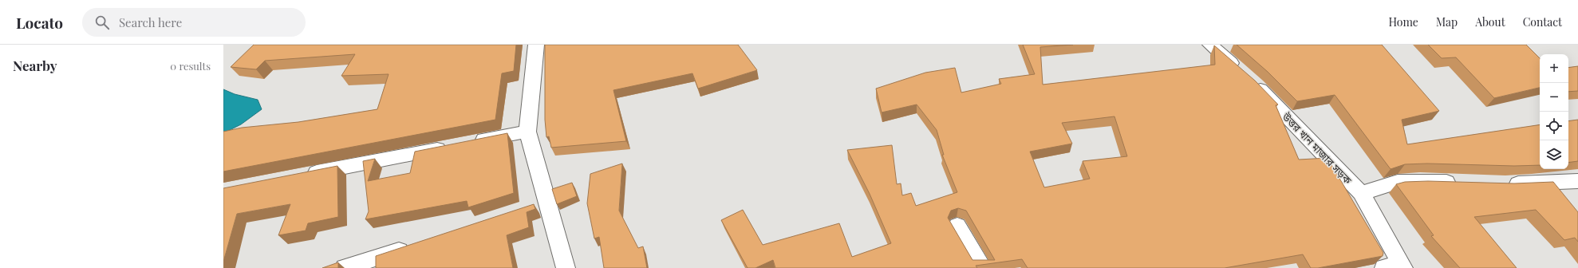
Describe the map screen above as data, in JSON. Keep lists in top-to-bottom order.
{
  "streets": {
    "street": ["উত্তর খান মাজার সড়ক"]
  },
  "page": {
    "header": "Locato",
    "search": "Search here",
    "nav": [
      "Home",
      "Map",
      "About",
      "Contact"
    ],
    "heading": ["Nearby", "0 results"],
    "map_buttons": ["+", "−"]
  }
}
